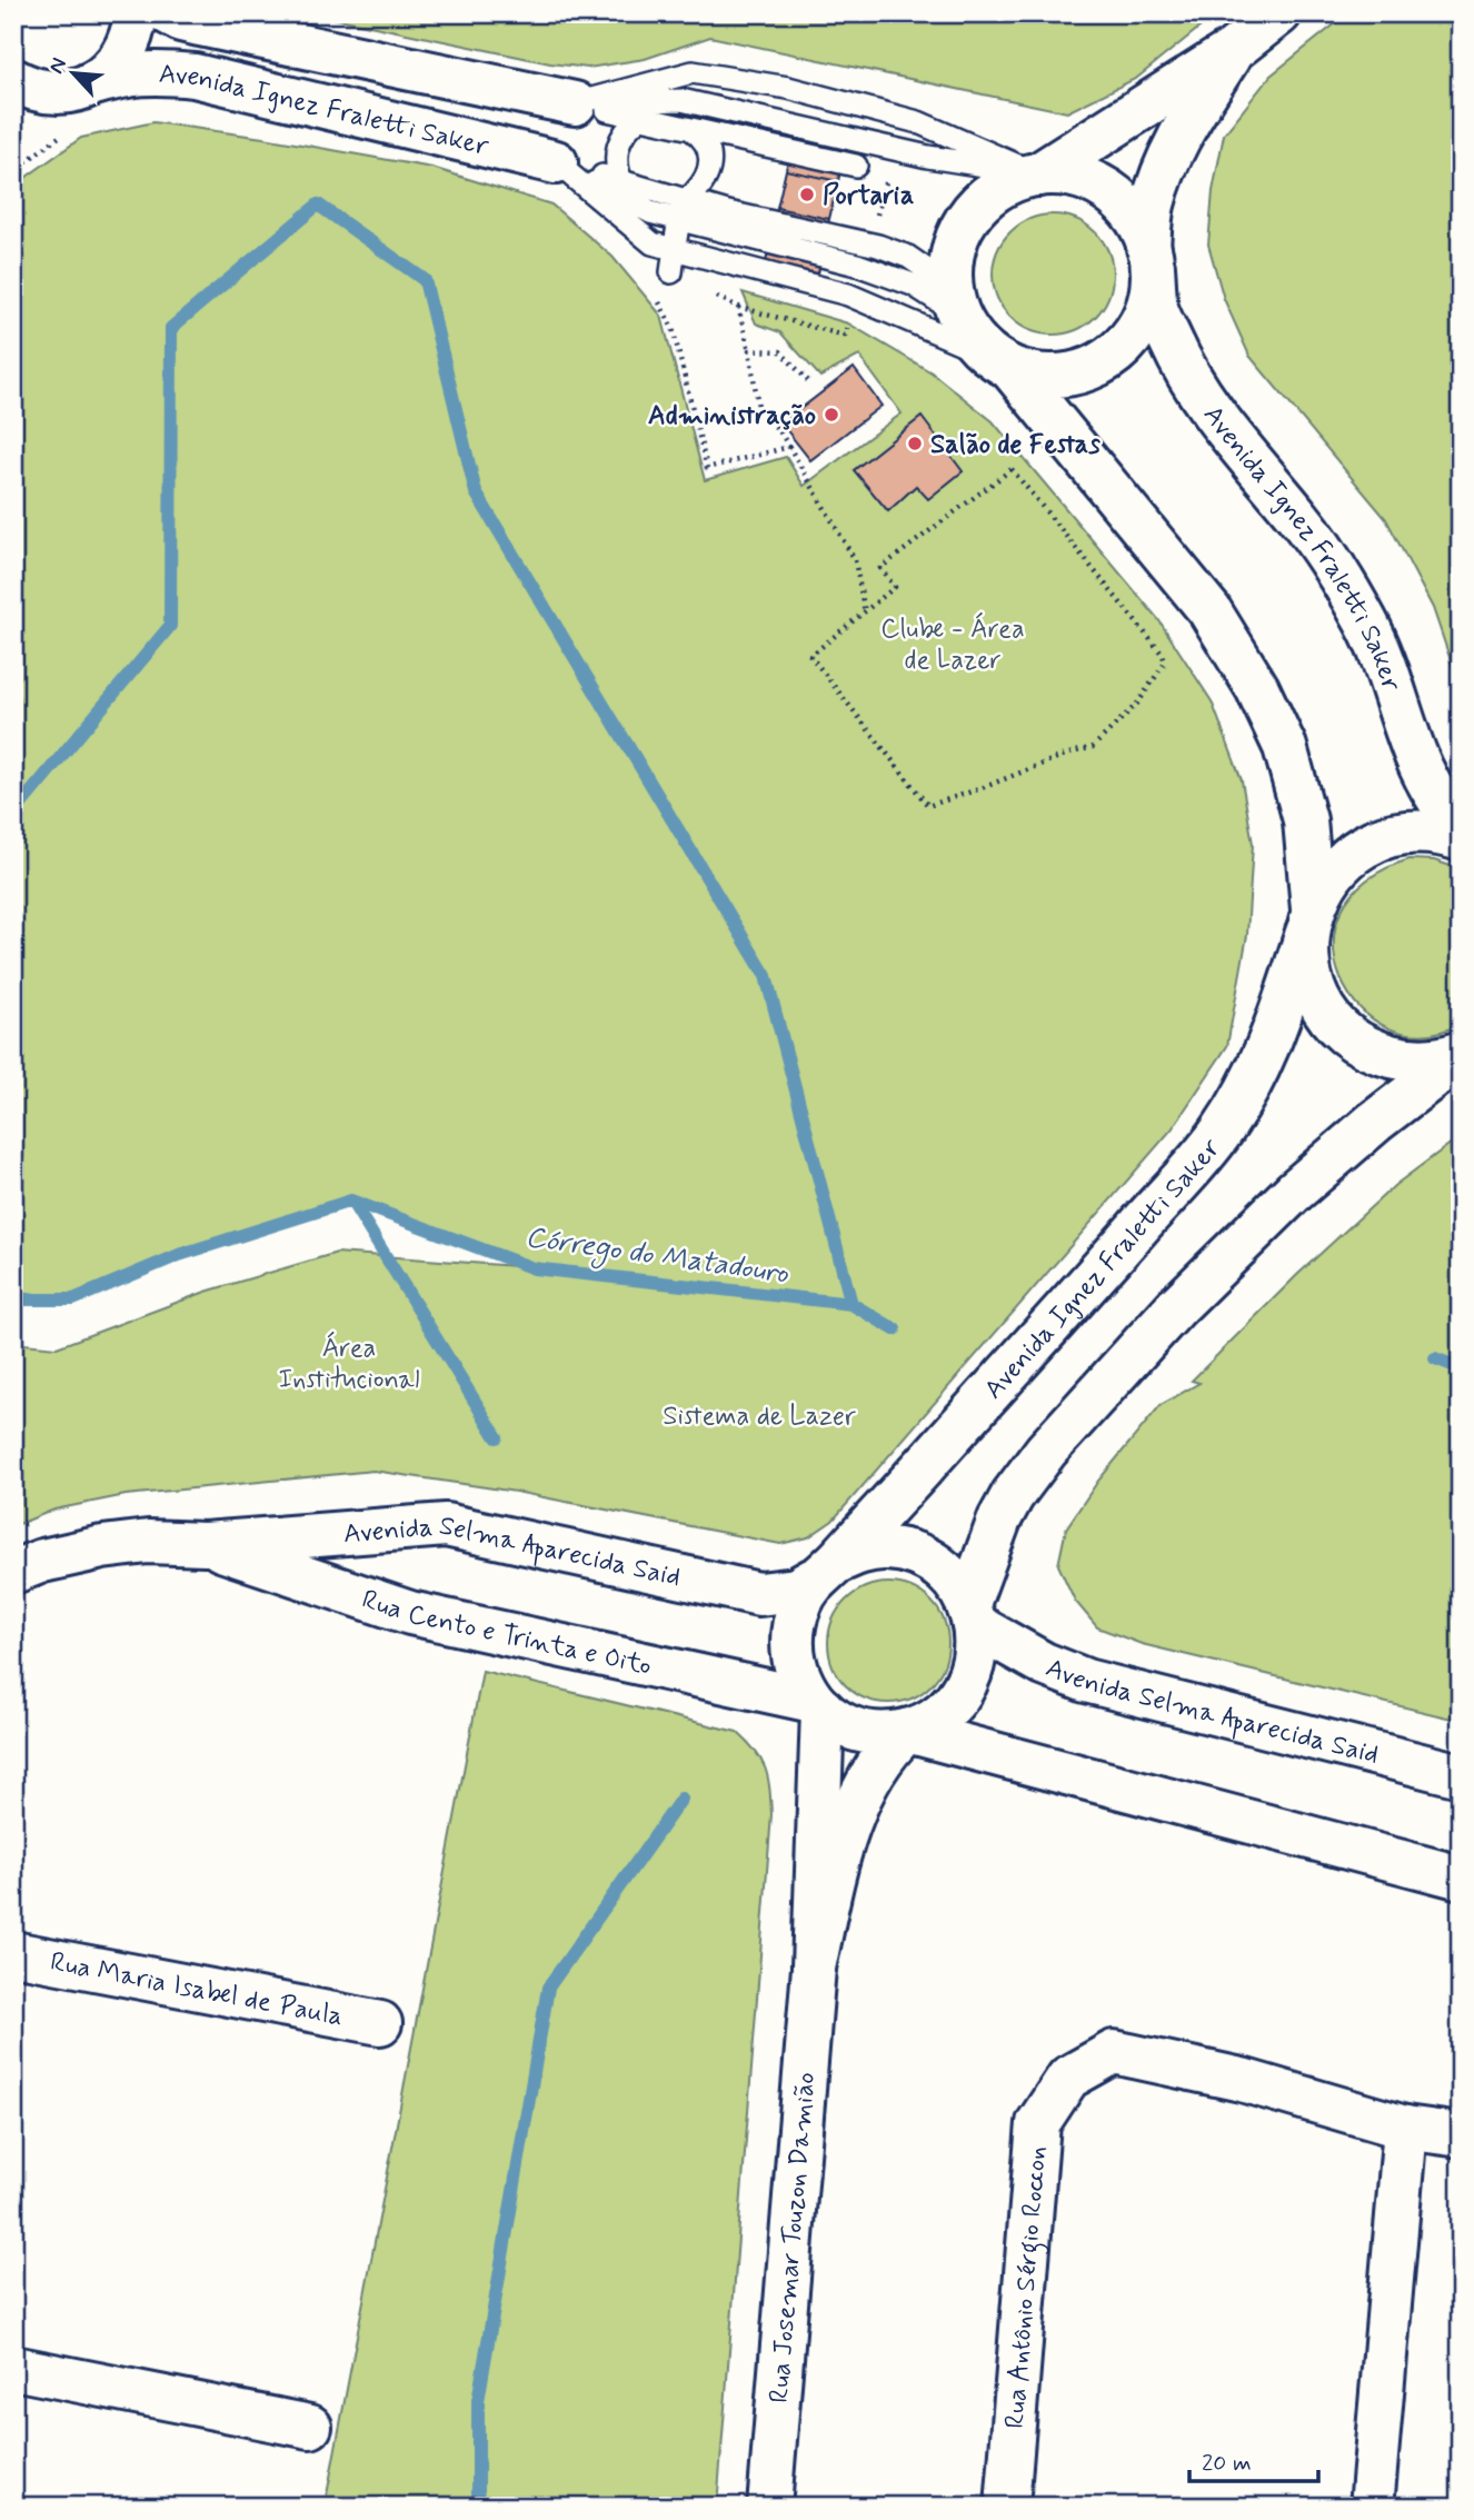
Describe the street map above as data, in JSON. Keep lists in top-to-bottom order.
{
  "streets": {
    "street": [
      "Avenida Ignez Fraletti Saker",
      "Avenida Selma Aparecida Said",
      "Rua Cento e Trinta e Oito",
      "Rua Maria Isabel de Paula",
      "Rua Josemar Touzon Damião",
      "Rua Antônio Sérgio Roccon"
    ]
  },
  "crossings": [
    ["Avenida Ignez Fraletti Saker", "Avenida Selma Aparecida Said"],
    ["Avenida Ignez Fraletti Saker", "Rua Cento e Trinta e Oito"],
    ["Avenida Ignez Fraletti Saker", "Rua Josemar Touzon Damião"],
    ["Avenida Selma Aparecida Said", "Rua Cento e Trinta e Oito"],
    ["Avenida Selma Aparecida Said", "Rua Josemar Touzon Damião"],
    ["Rua Cento e Trinta e Oito", "Rua Josemar Touzon Damião"]
  ],
  "water": ["Córrego do Matadouro"],
  "parks": ["Clube - Área de Lazer", "Área Institucional", "Sistema de Lazer"],
  "places": ["Portaria", "Administração", "Salão de Festas"],
  "scale_bar": "20 m",
  "north": "top left"
}
